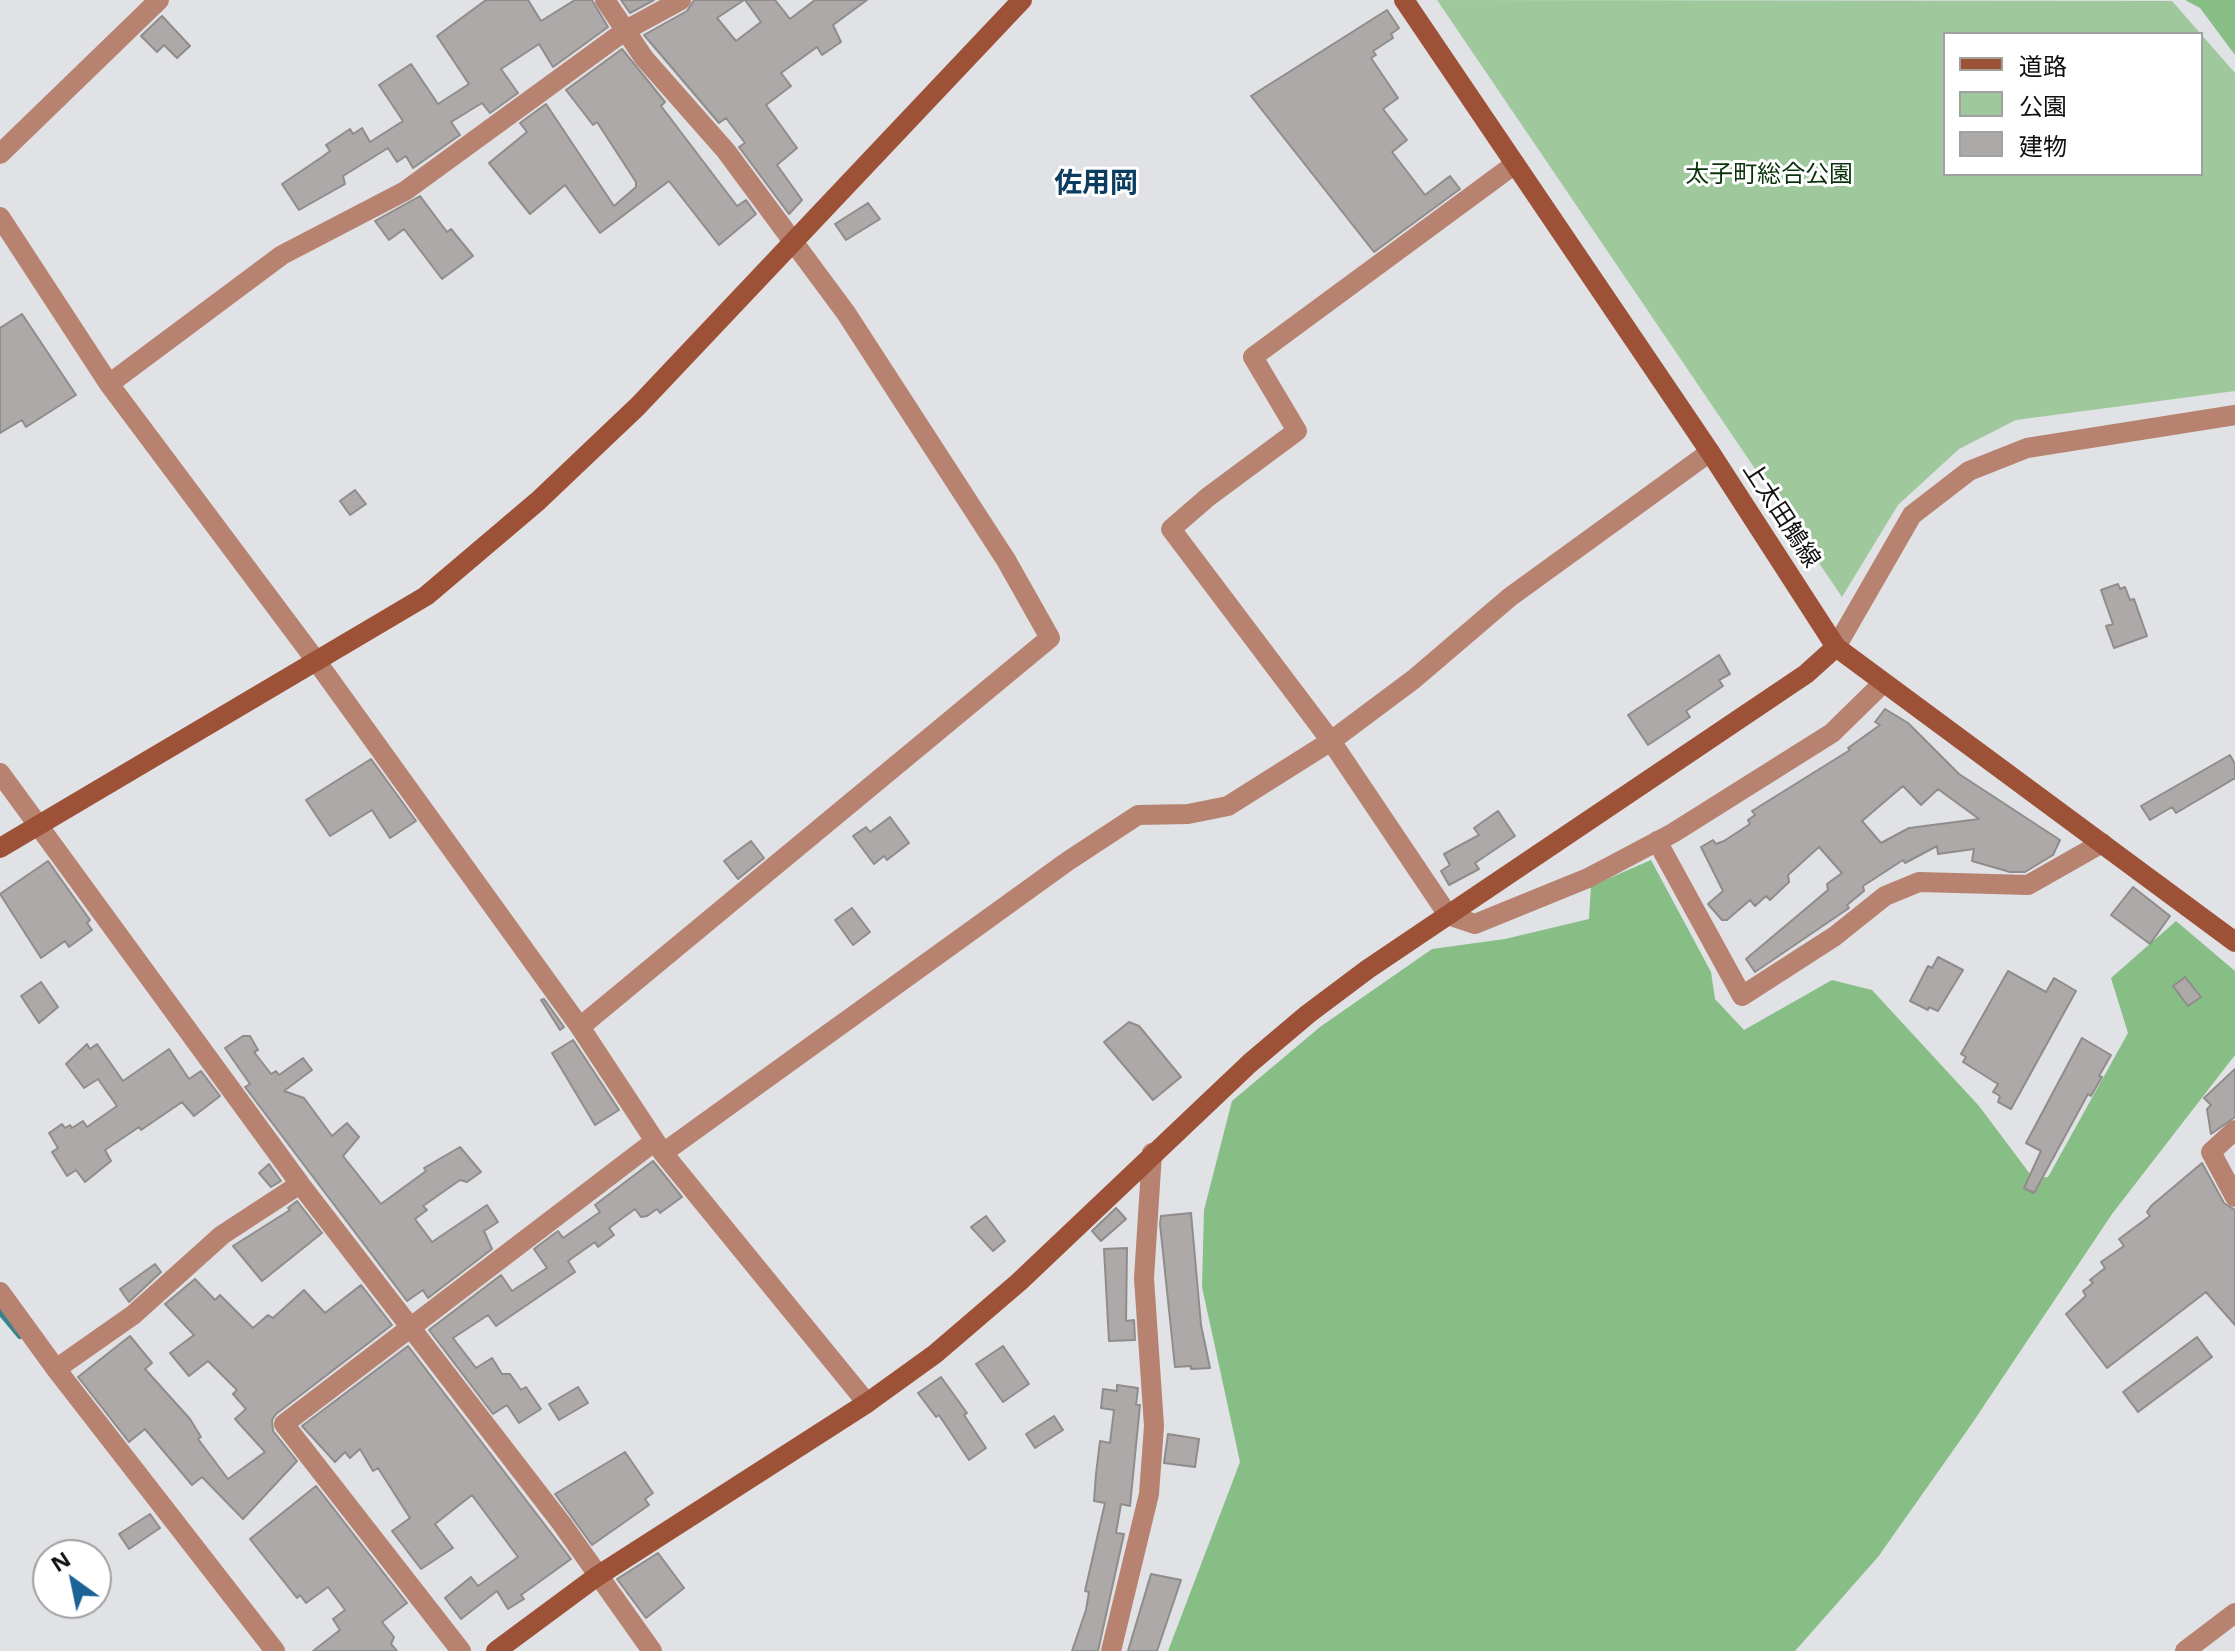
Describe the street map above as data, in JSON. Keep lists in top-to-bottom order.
{
  "streets": {
    "street": ["上太田鵤線"]
  },
  "districts": ["佐用岡"],
  "parks": ["太子町総合公園"],
  "legend": ["道路", "公園", "建物"],
  "north": "top left"
}
